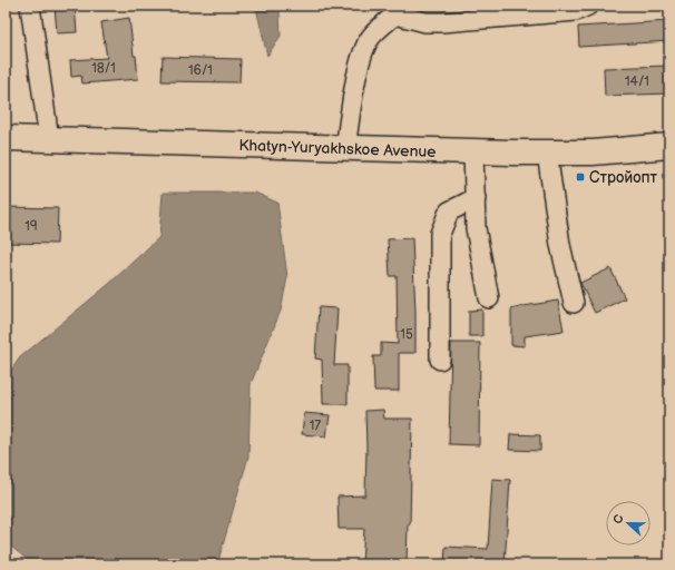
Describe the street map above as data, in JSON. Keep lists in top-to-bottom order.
{
  "streets": {
    "main road": ["Khatyn-Yuryakhskoe Avenue"]
  },
  "places": {
    "transit": ["Стройопт"]
  },
  "house_numbers": [
    "18/1",
    "16/1",
    "14/1",
    "19",
    "15",
    "17"
  ],
  "north": "left"
}
